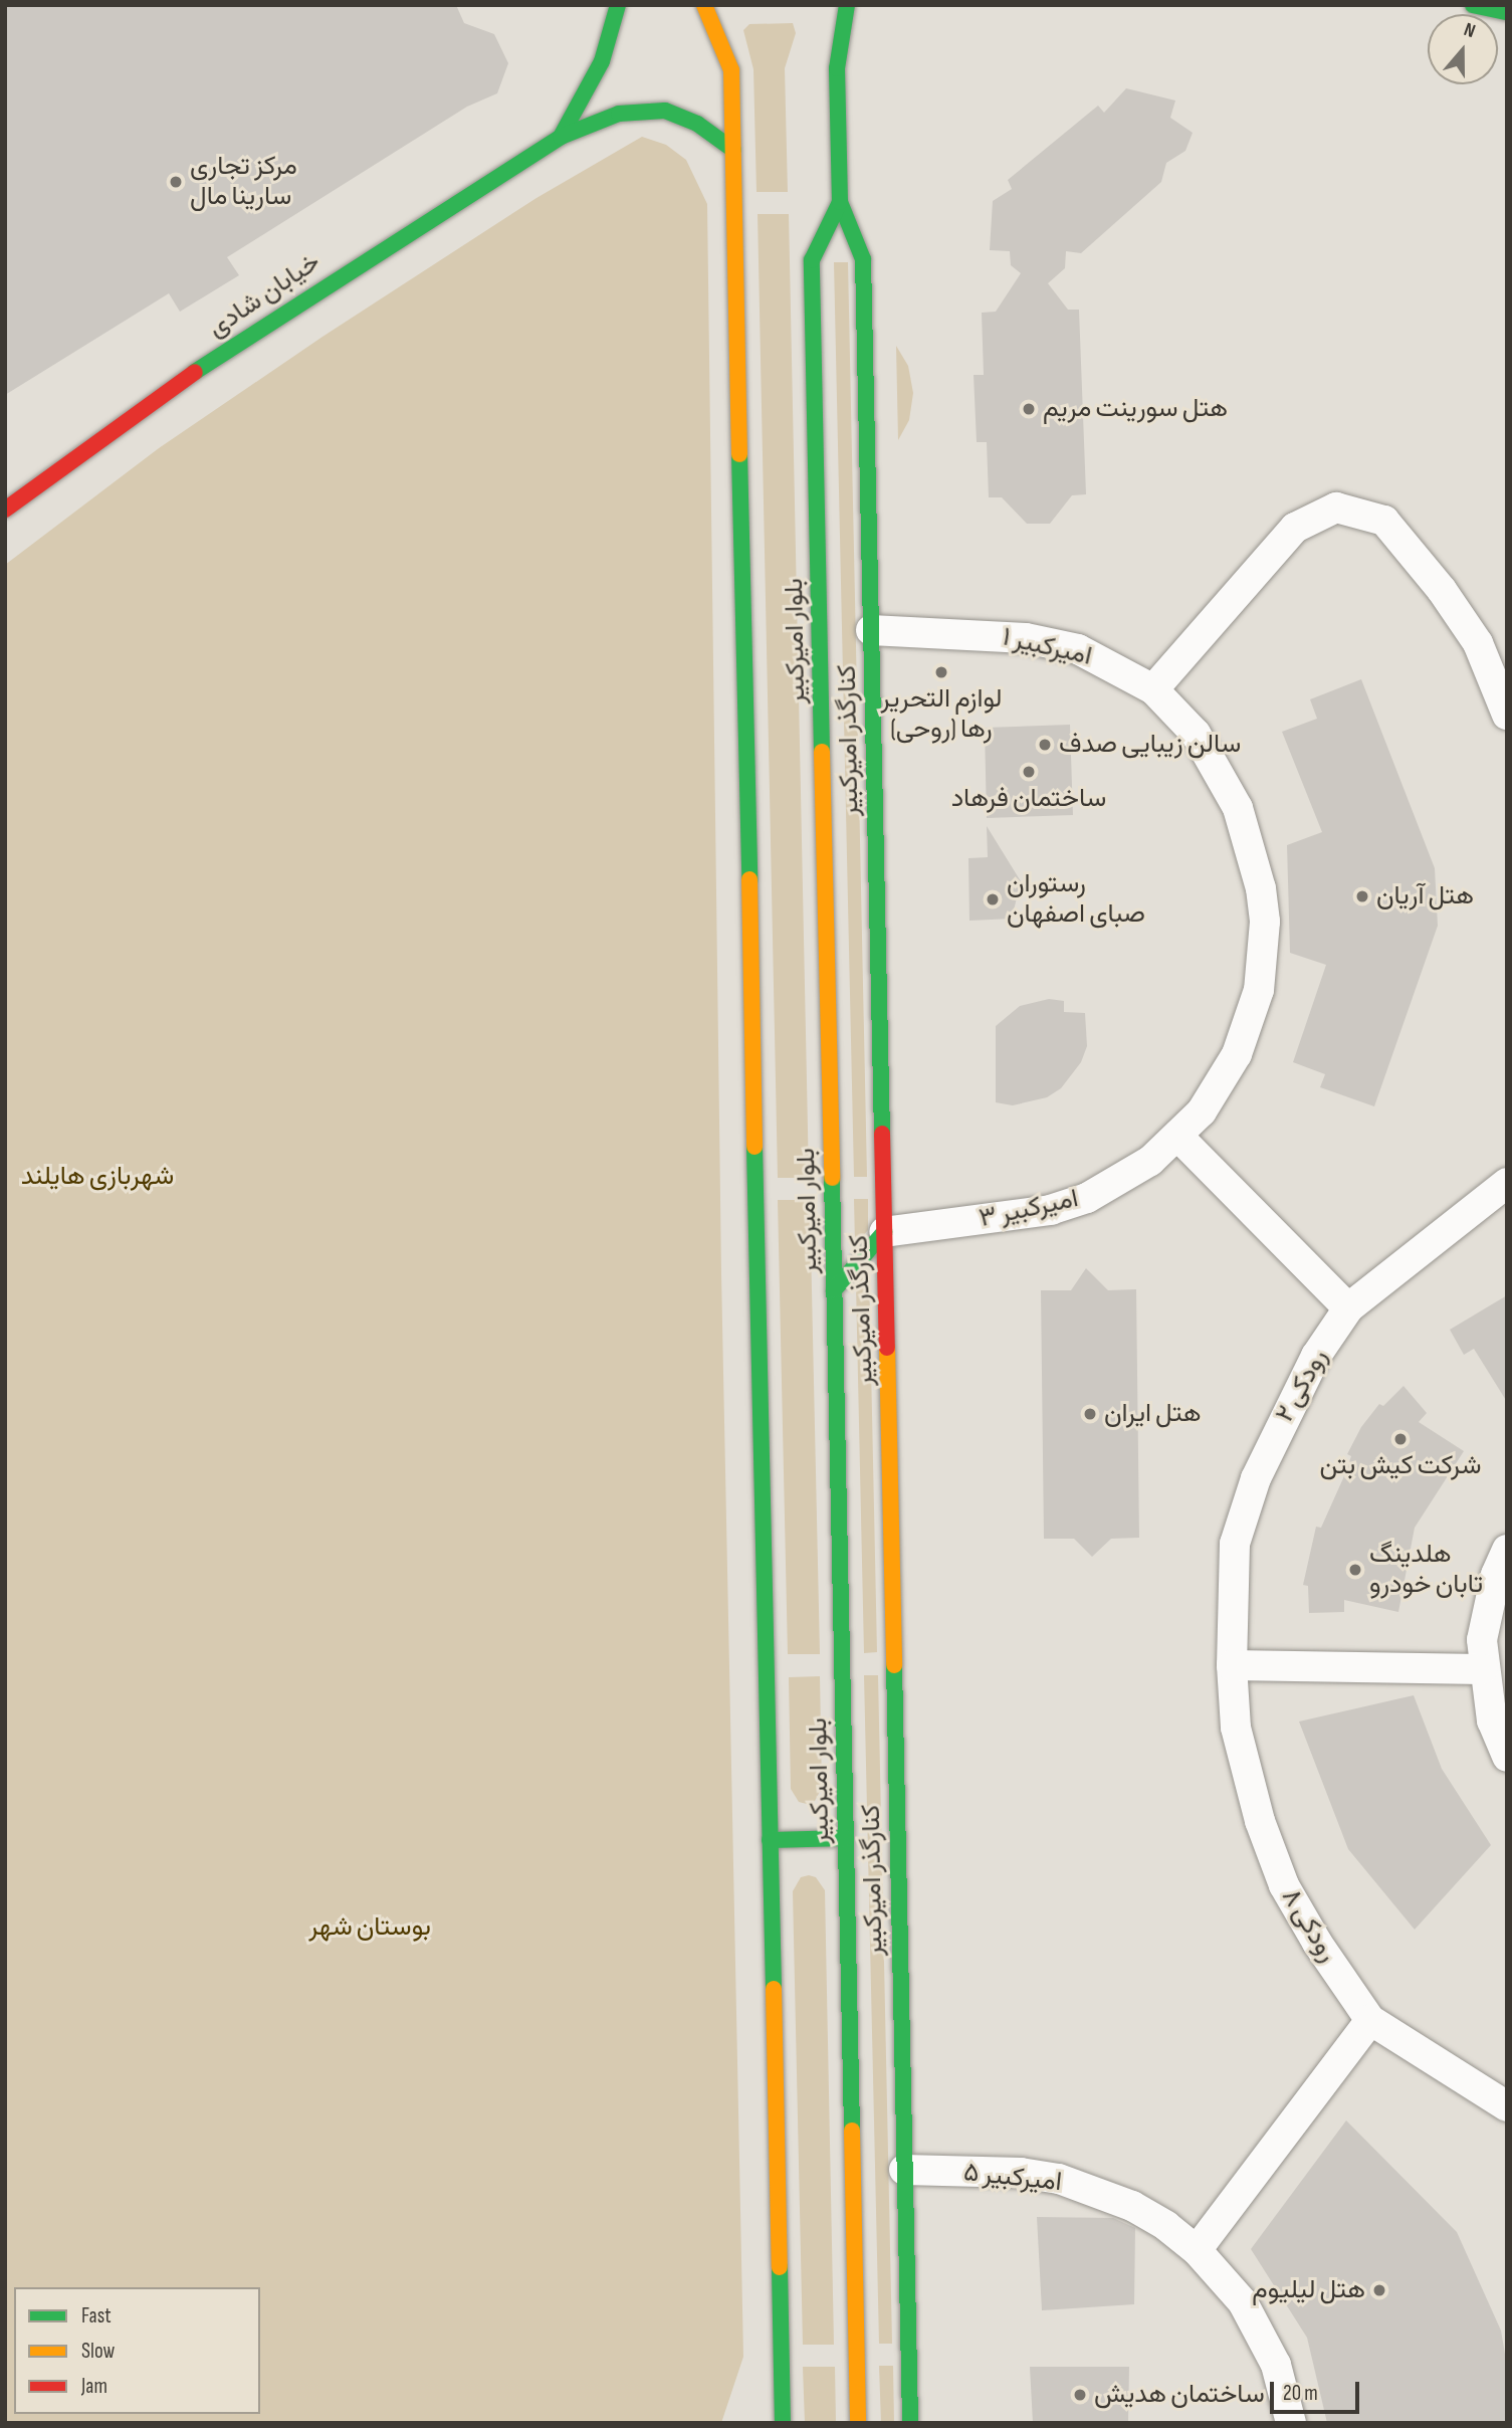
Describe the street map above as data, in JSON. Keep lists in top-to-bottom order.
{
  "streets": {
    "main road": ["خیابان شادی", "بلوار امیرکبیر", "کنارگذر امیرکبیر"],
    "street": [
      "امیرکبیر ۱",
      "امیرکبیر ۳",
      "رودکی ۲",
      "رودکی ۸",
      "امیرکبیر ۵"
    ]
  },
  "crossings": [
    ["خیابان شادی", "بلوار امیرکبیر"],
    ["بلوار امیرکبیر", "کنارگذر امیرکبیر"],
    ["امیرکبیر ۱", "کنارگذر امیرکبیر"],
    ["امیرکبیر ۱", "امیرکبیر ۳"],
    ["کنارگذر امیرکبیر", "امیرکبیر ۳"],
    ["کنارگذر امیرکبیر", "امیرکبیر ۵"],
    ["رودکی ۲", "رودکی ۸"]
  ],
  "parks": ["شهربازی هایلند", "بوستان شهر"],
  "places": [
    "مرکز تجاری سارینا مال",
    "هتل سورینت مريم",
    "لوازم التحریر رها (روحی)",
    "سالن زیبایی صدف",
    "ساختمان فرهاد",
    "هتل آریان",
    "رستوران صبای اصفهان",
    "هتل ایران",
    "شرکت کیش بتن",
    "هلدینگ تابان خودرو",
    "هتل لیلیوم",
    "ساختمان هدیش"
  ],
  "legend": ["Fast", "Slow", "Jam"],
  "scale_bar": "20 m",
  "north": "top"
}
